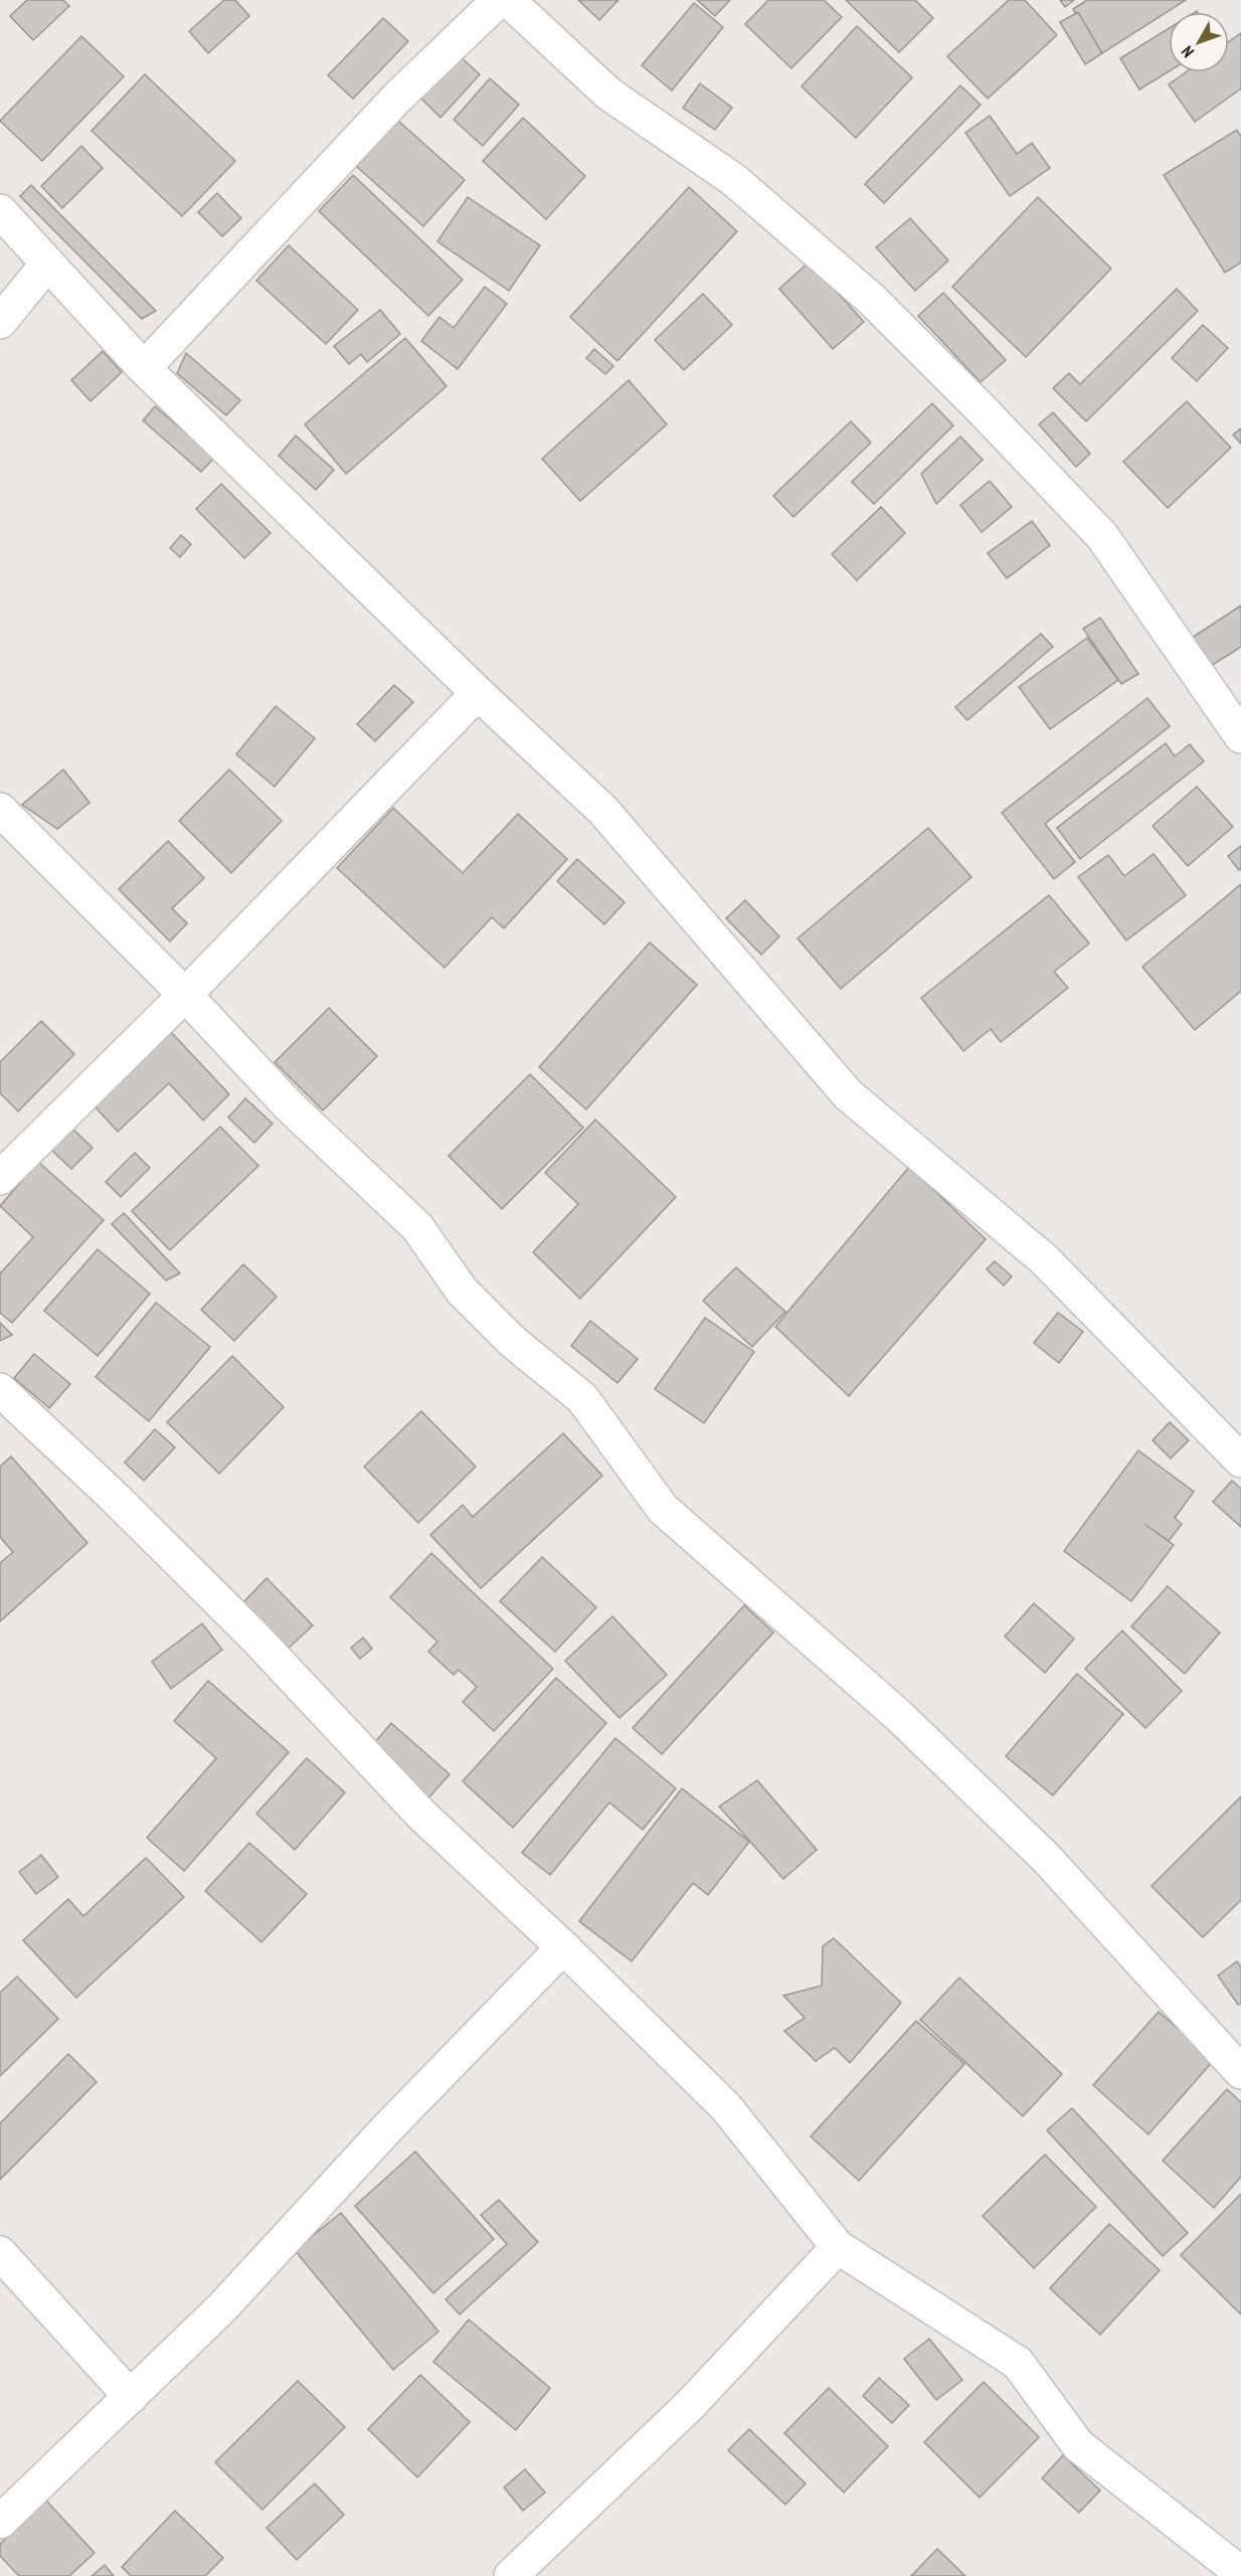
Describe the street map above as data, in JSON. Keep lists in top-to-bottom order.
{
  "north": "bottom left"
}
